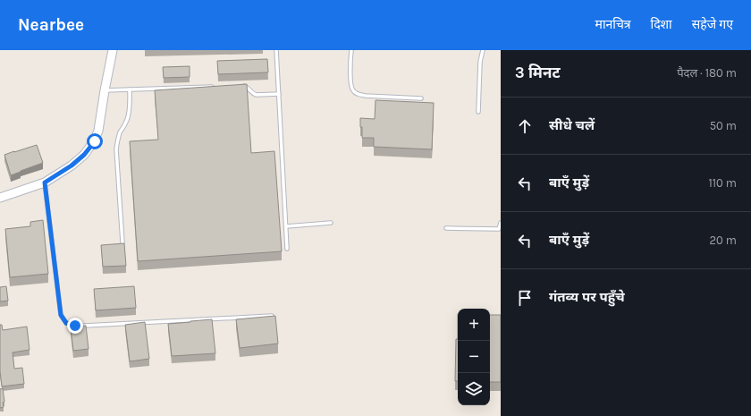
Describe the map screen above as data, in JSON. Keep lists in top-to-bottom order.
{
  "page": {
    "header": "Nearbee",
    "nav": ["मानचित्र", "दिशा", "सहेजे गए"],
    "heading": ["3 मिनट", "पैदल · 180 m"],
    "list": [
      ["सीधे चलें", "50 m"],
      ["बाएँ मुड़ें", "110 m"],
      ["बाएँ मुड़ें", "20 m"],
      "गंतव्य पर पहुँचे"
    ],
    "map_buttons": ["+", "−"]
  }
}
